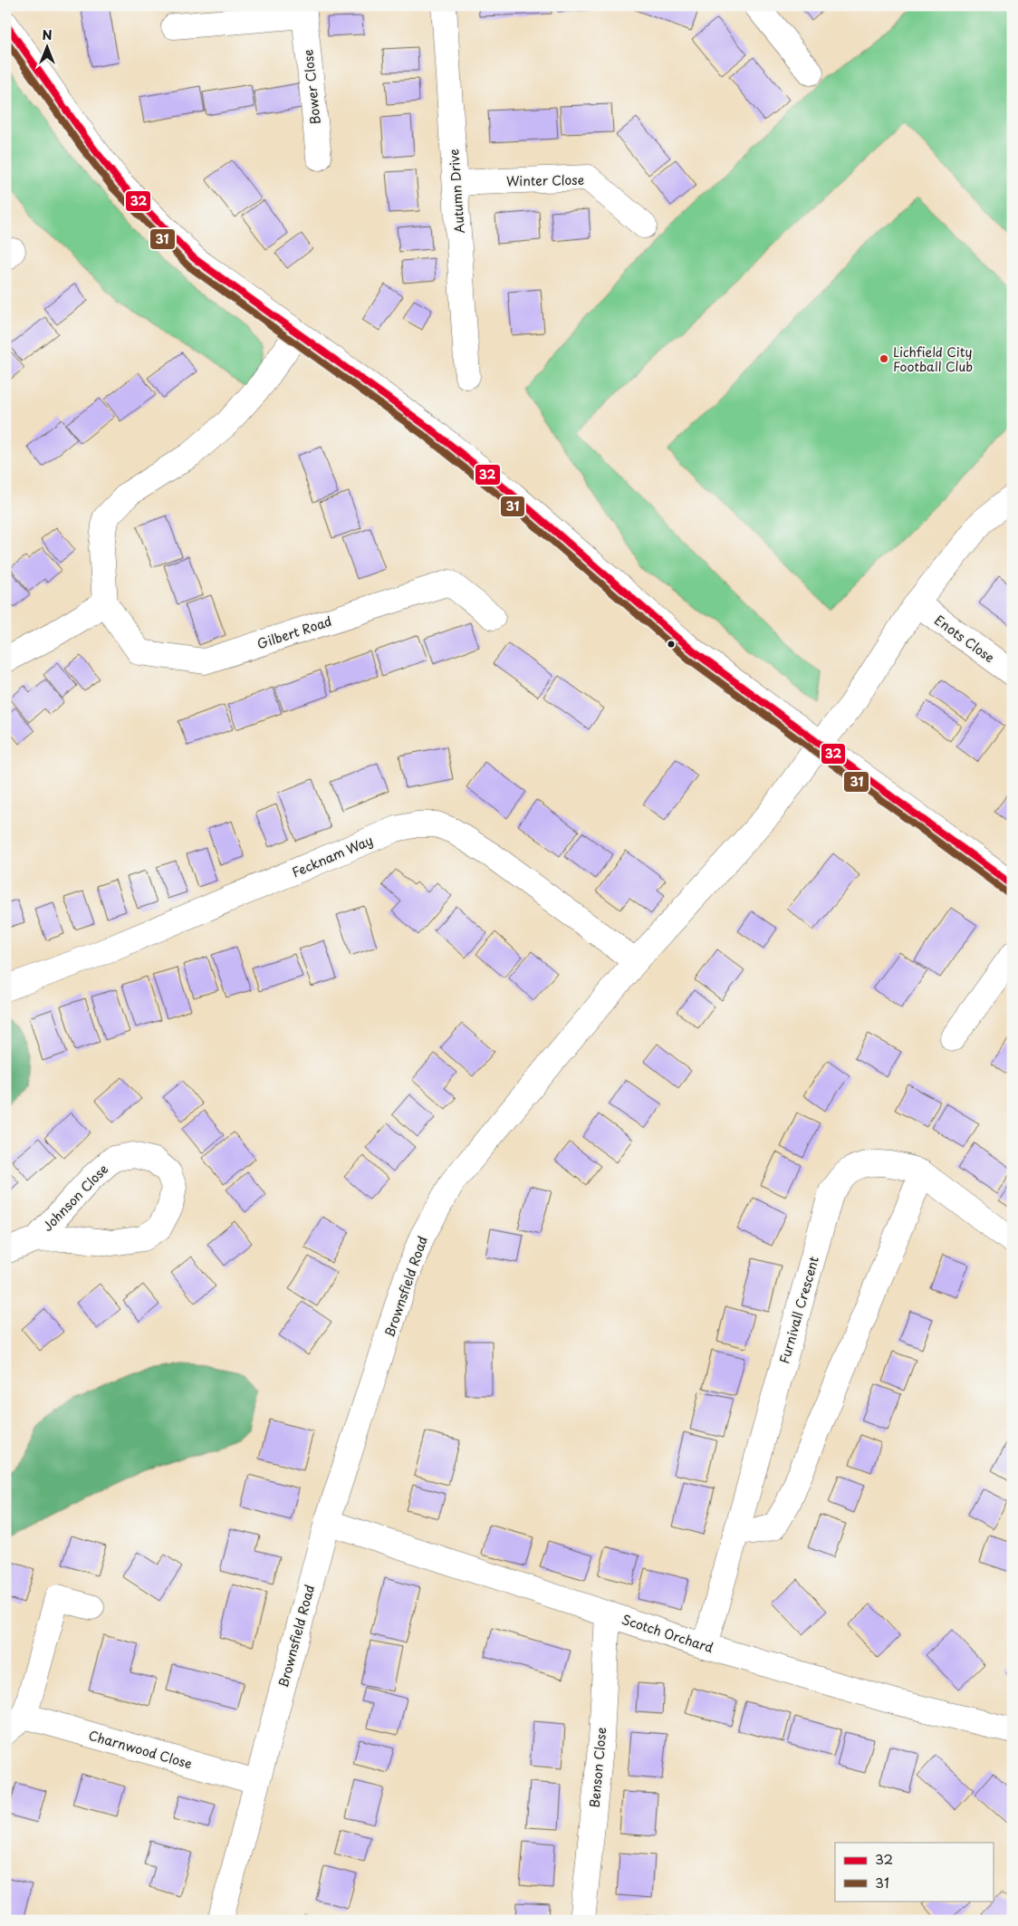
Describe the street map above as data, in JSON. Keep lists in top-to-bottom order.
{
  "streets": {
    "main road": [
      "Bower Close",
      "Winter Close",
      "Autumn Drive",
      "Gilbert Road",
      "Enots Close",
      "Fecknam Way",
      "Johnson Close",
      "Brownsfield Road",
      "Furnivall Crescent",
      "Scotch Orchard",
      "Charnwood Close",
      "Benson Close"
    ]
  },
  "crossings": [
    ["Winter Close", "Autumn Drive"],
    ["Enots Close", "Brownsfield Road"],
    ["Fecknam Way", "Brownsfield Road"],
    ["Brownsfield Road", "Scotch Orchard"],
    ["Brownsfield Road", "Charnwood Close"],
    ["Furnivall Crescent", "Scotch Orchard"],
    ["Scotch Orchard", "Benson Close"]
  ],
  "places": ["Lichfield City Football Club"],
  "lines": ["transit line 32", "transit line 31"],
  "legend": ["32", "31"],
  "north": "top"
}
